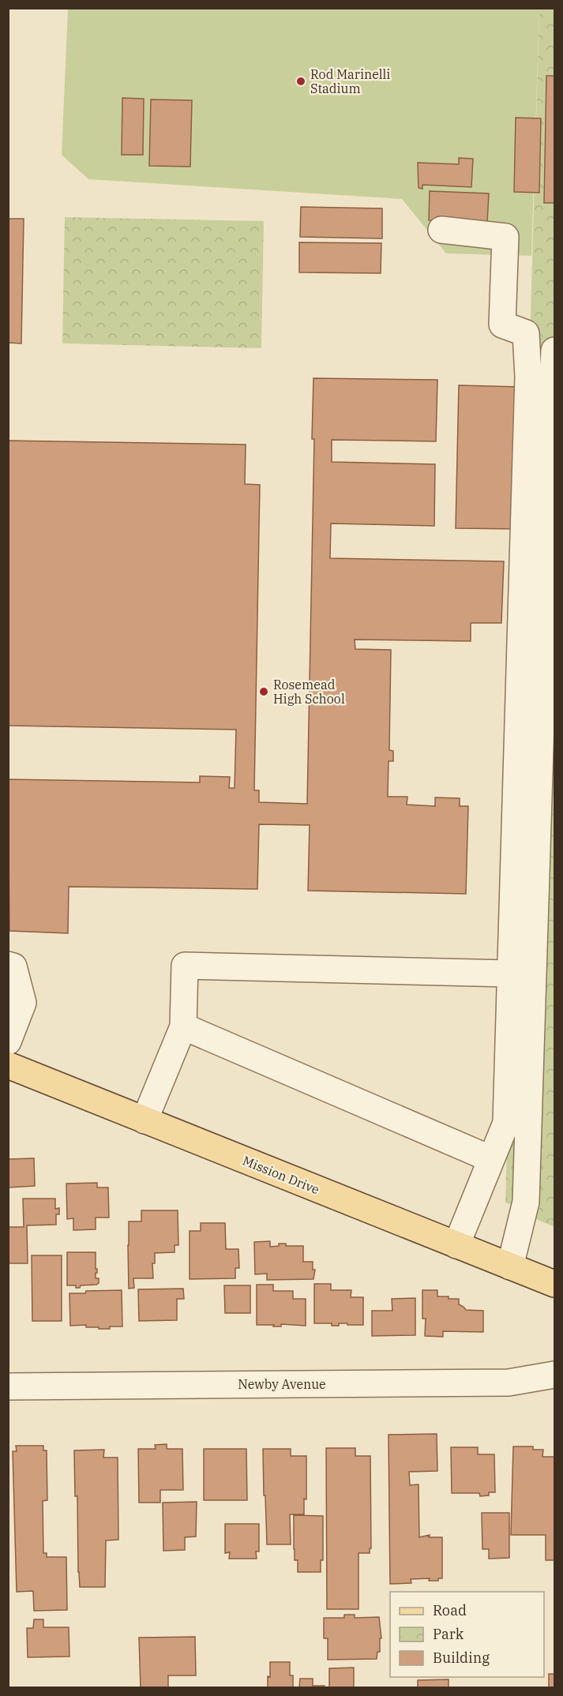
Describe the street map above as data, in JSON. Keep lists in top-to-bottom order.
{
  "streets": {
    "main road": ["Mission Drive"],
    "street": ["Newby Avenue"]
  },
  "places": ["Rod Marinelli Stadium", "Rosemead High School"],
  "legend": ["Road", "Park", "Building"]
}
